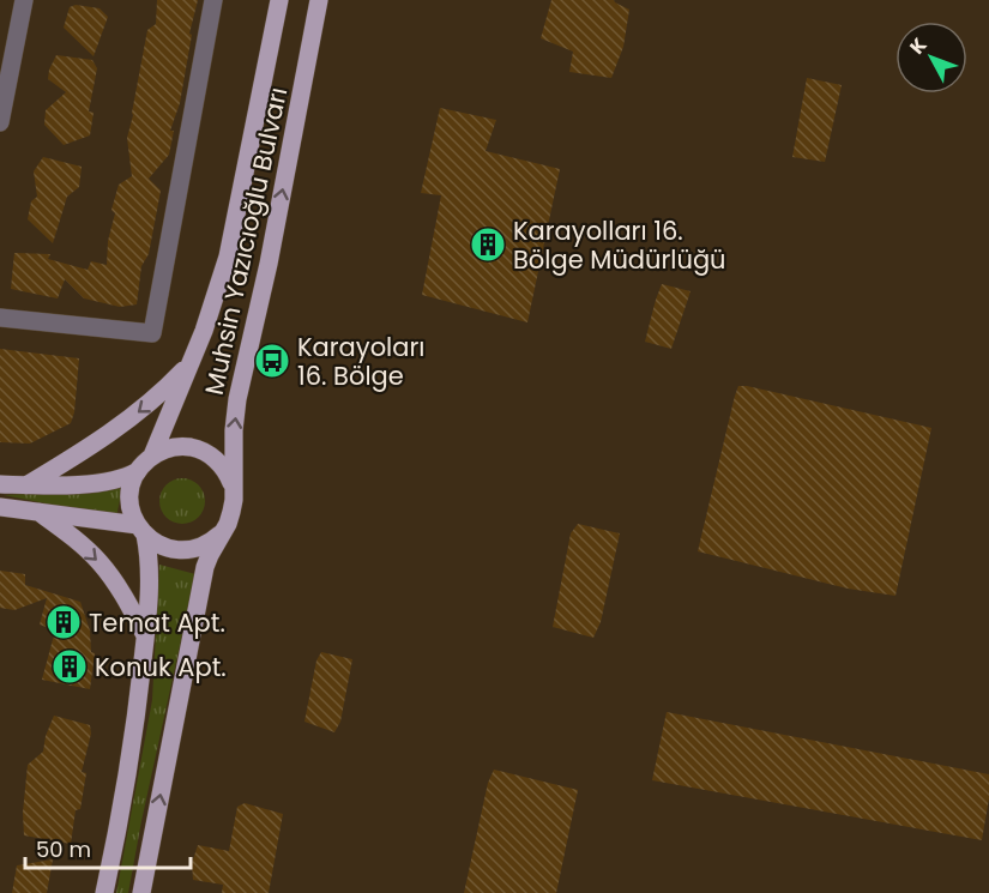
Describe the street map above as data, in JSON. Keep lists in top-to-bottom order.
{
  "streets": {
    "main road": ["Muhsin Yazıcıoğlu Bulvarı"]
  },
  "places": {
    "building": ["Karayolları 16. Bölge Müdürlüğü", "Temat Apt.", "Konuk Apt."],
    "bus stop": ["Karayoları 16. Bölge"]
  },
  "scale_bar": "50 m",
  "north": "top left"
}
